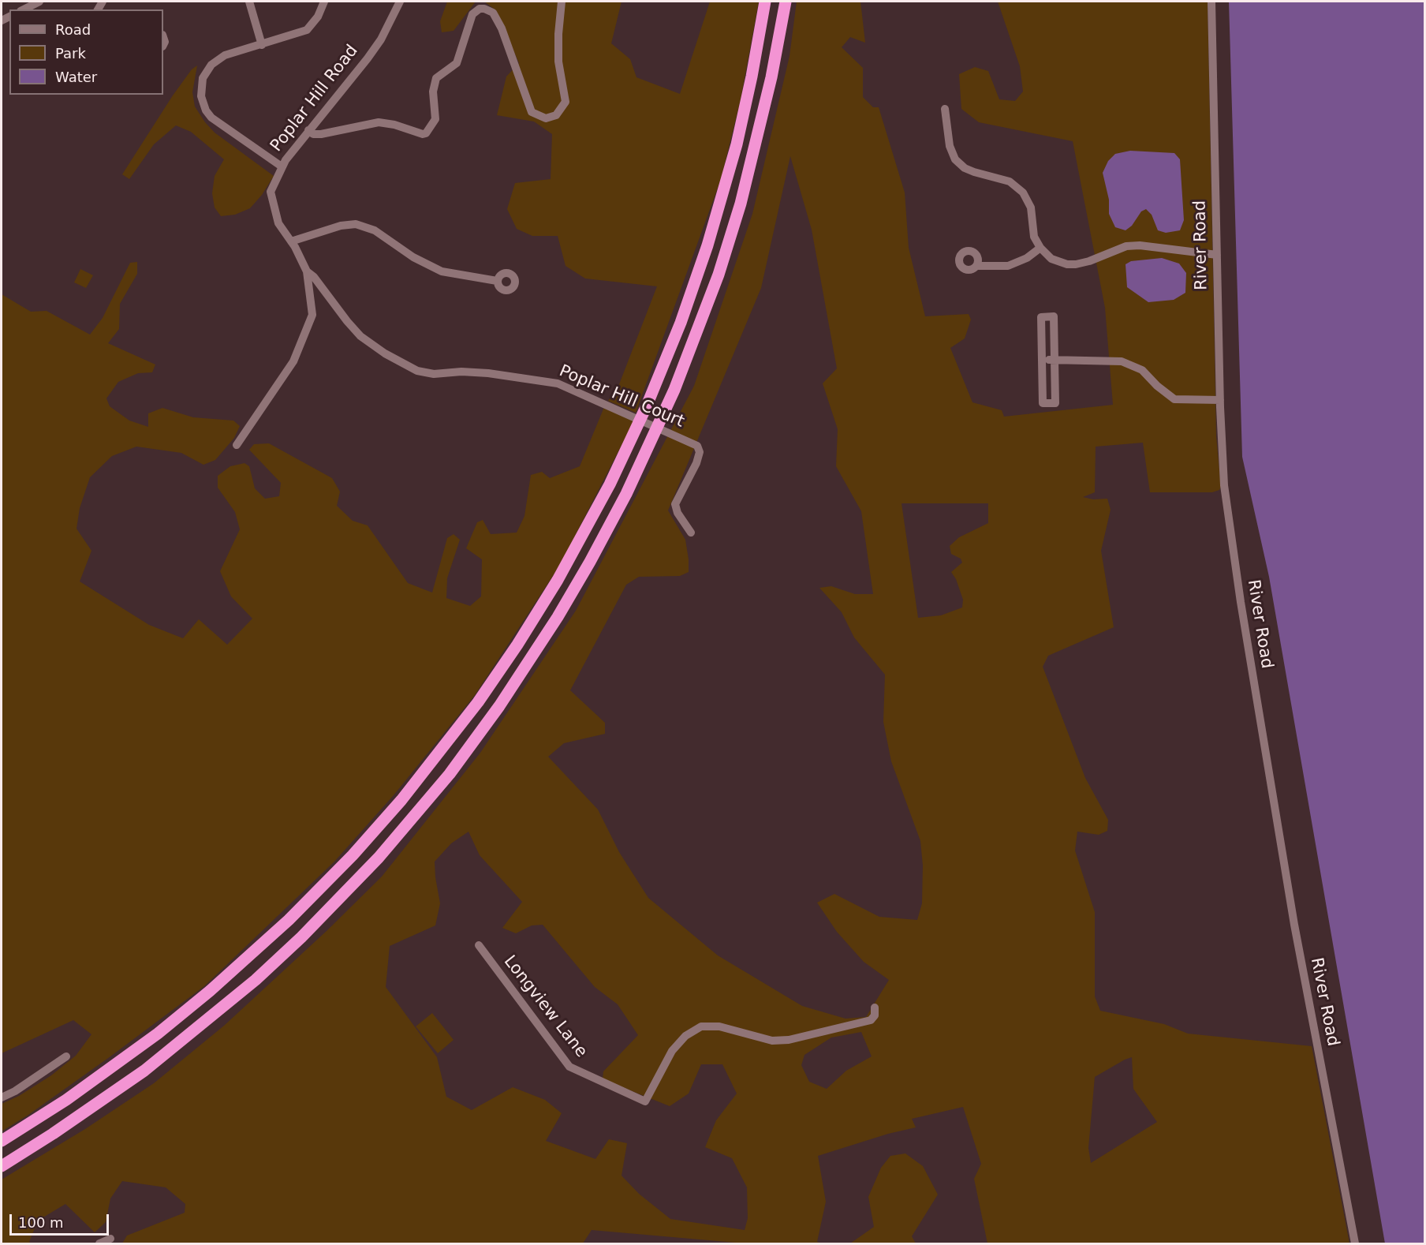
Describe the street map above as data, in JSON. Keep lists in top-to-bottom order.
{
  "streets": {
    "street": [
      "Poplar Hill Road",
      "River Road",
      "Poplar Hill Court",
      "Longview Lane"
    ]
  },
  "crossings": [
    ["Poplar Hill Road", "Poplar Hill Court"]
  ],
  "legend": ["Road", "Park", "Water"],
  "scale_bar": "100 m"
}
